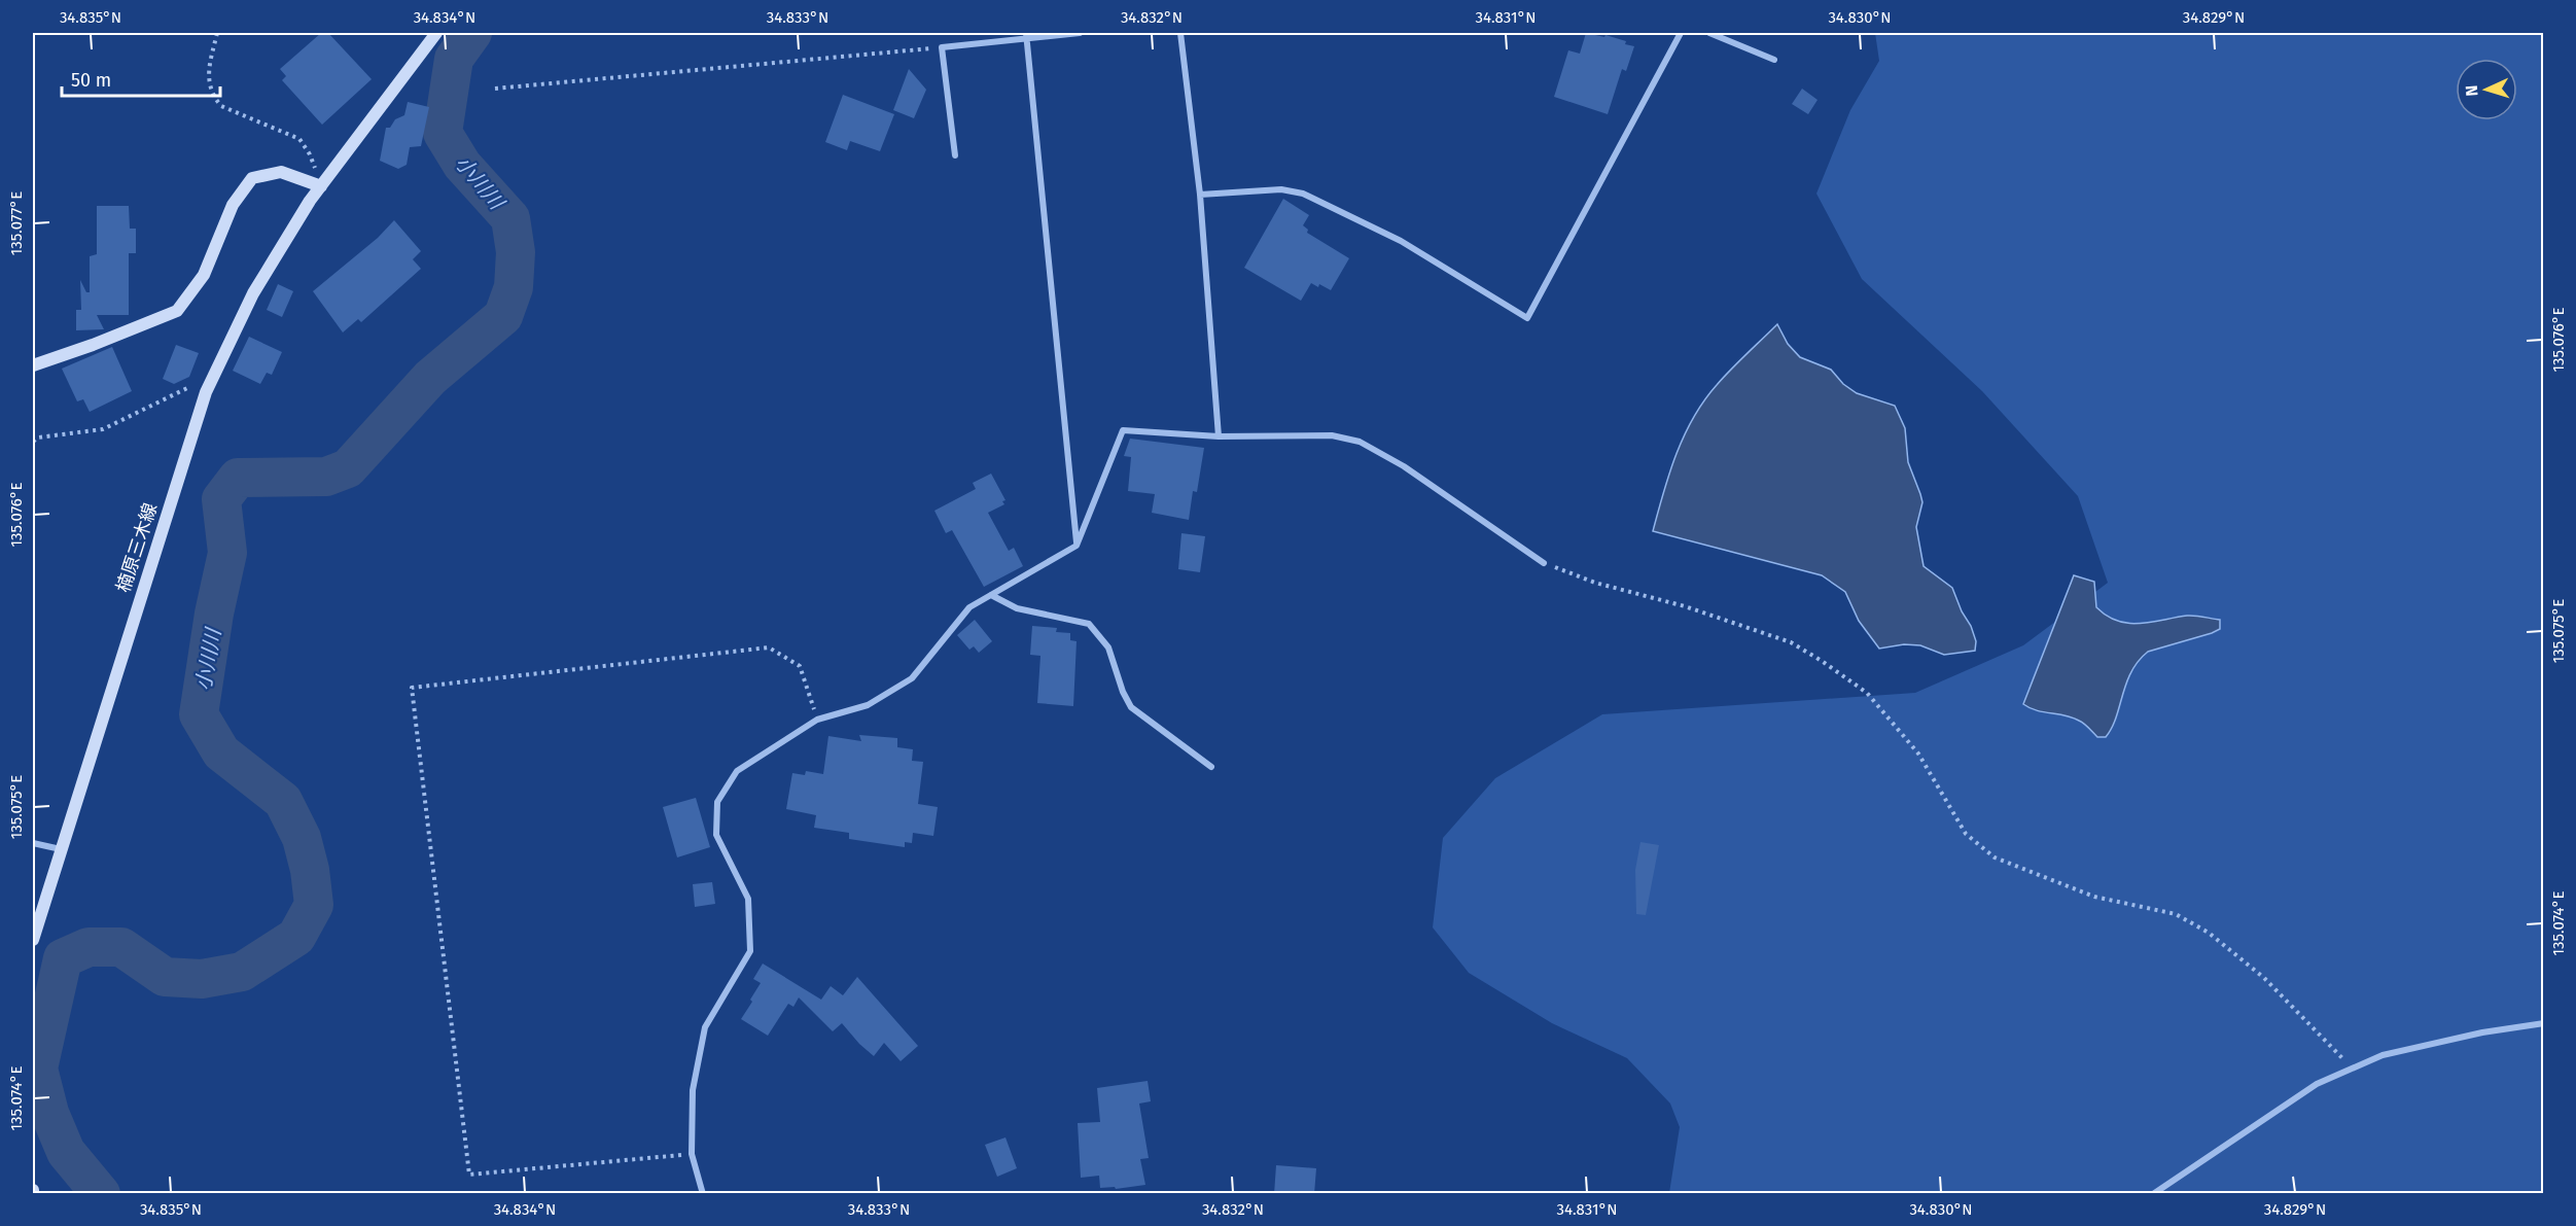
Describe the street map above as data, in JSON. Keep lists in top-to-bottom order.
{
  "streets": {
    "main road": ["楠原三木線"]
  },
  "water": ["小川川"],
  "scale_bar": "50 m",
  "north": "left",
  "coordinates": [
    "34.835°N",
    "34.834°N",
    "34.833°N",
    "34.832°N",
    "34.831°N",
    "34.830°N",
    "34.829°N",
    "135.077°E",
    "135.076°E",
    "135.075°E",
    "135.074°E"
  ]
}
